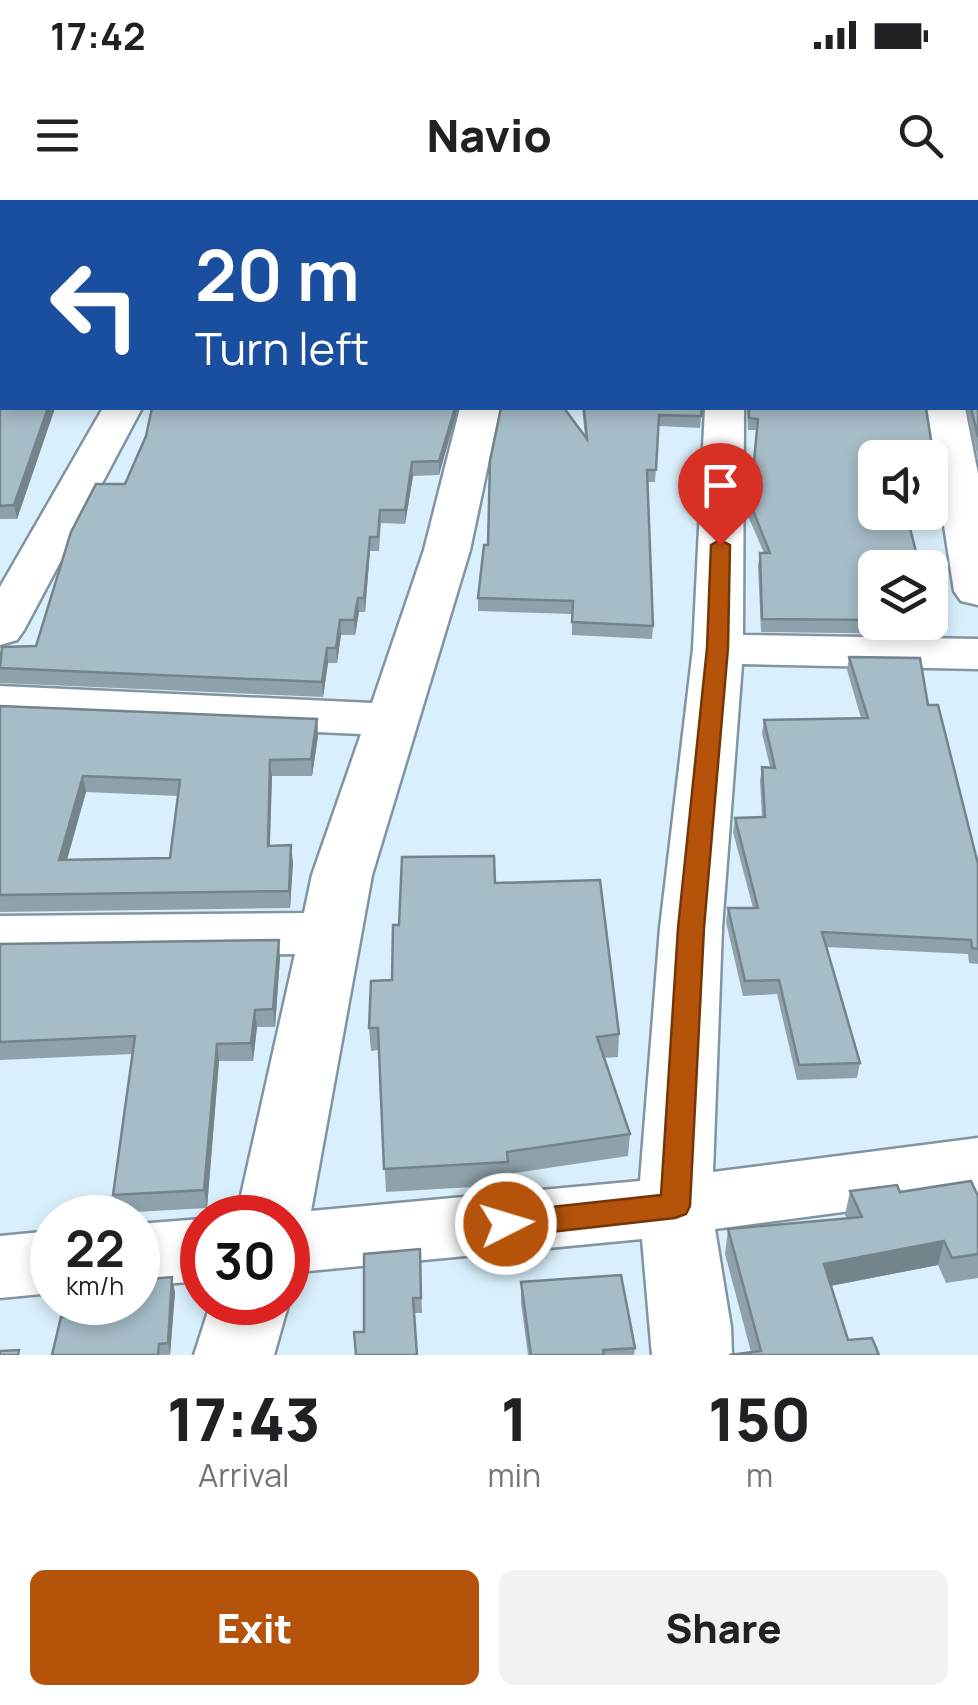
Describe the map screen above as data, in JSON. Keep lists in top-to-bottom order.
{
  "page": {
    "status": "17:42",
    "header": "Navio",
    "turn": ["20 m", "Turn left"],
    "speed": "22 km/h",
    "limit": "30",
    "eta": [
      "17:43",
      "Arrival",
      "1",
      "min",
      "150",
      "m"
    ],
    "buttons": ["Exit", "Share"]
  }
}
